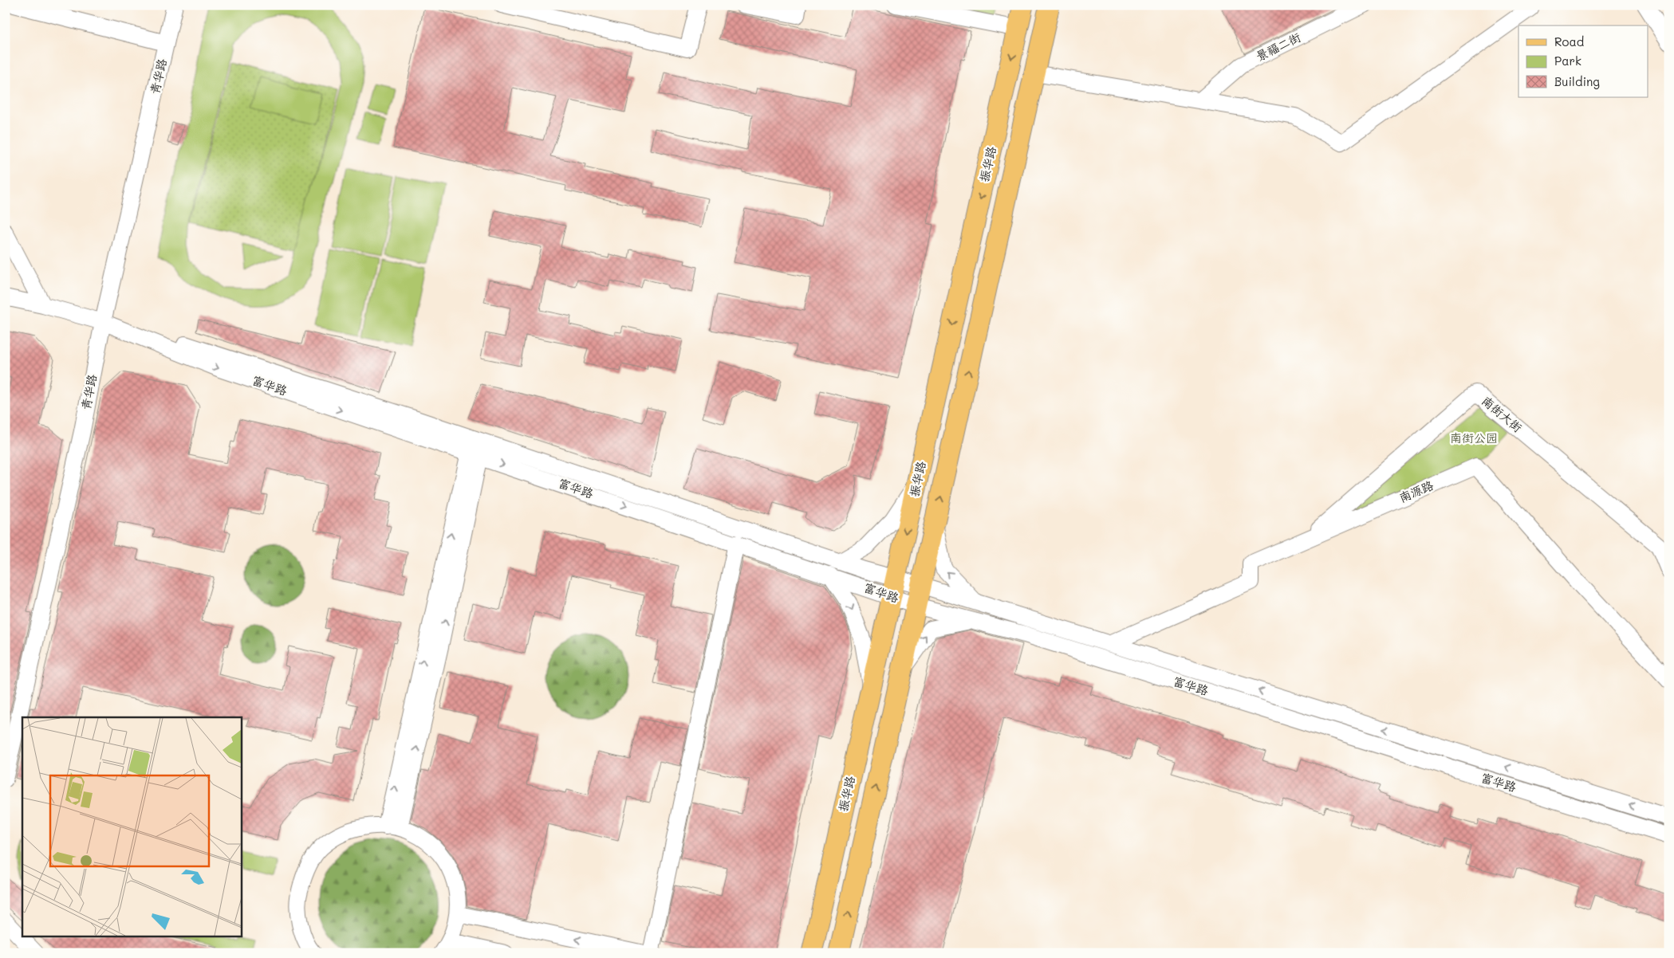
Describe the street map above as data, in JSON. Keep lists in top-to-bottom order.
{
  "streets": {
    "main road": ["振华路"],
    "street": [
      "景福二街",
      "青华路",
      "富华路",
      "南街大街",
      "南源路"
    ]
  },
  "crossings": [
    ["青华路", "富华路"],
    ["振华路", "富华路"],
    ["富华路", "南源路"],
    ["南街大街", "南源路"]
  ],
  "parks": ["南街公园"],
  "legend": ["Road", "Park", "Building"]
}
